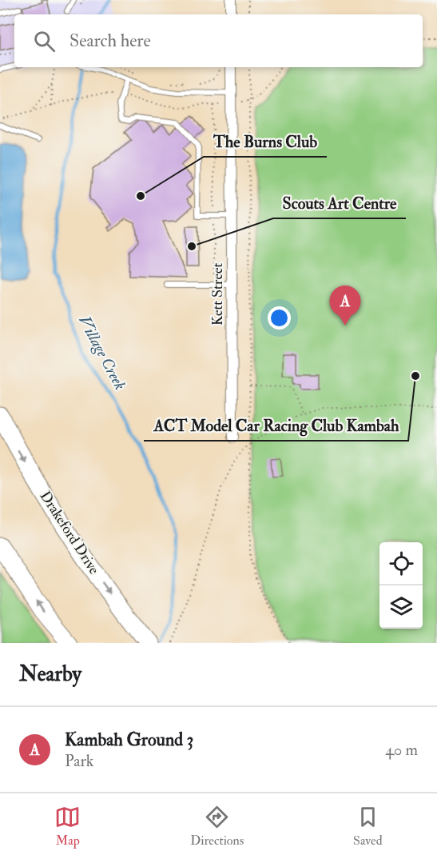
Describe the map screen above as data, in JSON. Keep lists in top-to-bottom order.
{
  "streets": {
    "highway": ["Drakeford Drive"],
    "street": ["Kett Street"]
  },
  "water": ["Village Creek"],
  "places": ["The Burns Club", "Scouts Art Centre", "ACT Model Car Racing Club Kambah"],
  "page": {
    "search": "Search here",
    "pins": "A",
    "heading": "Nearby",
    "list": [
      {
        "mark": "A",
        "name": "Kambah Ground 3",
        "note": "Park",
        "value": "40 m"
      }
    ],
    "nav": ["Map", "Directions", "Saved"]
  }
}
